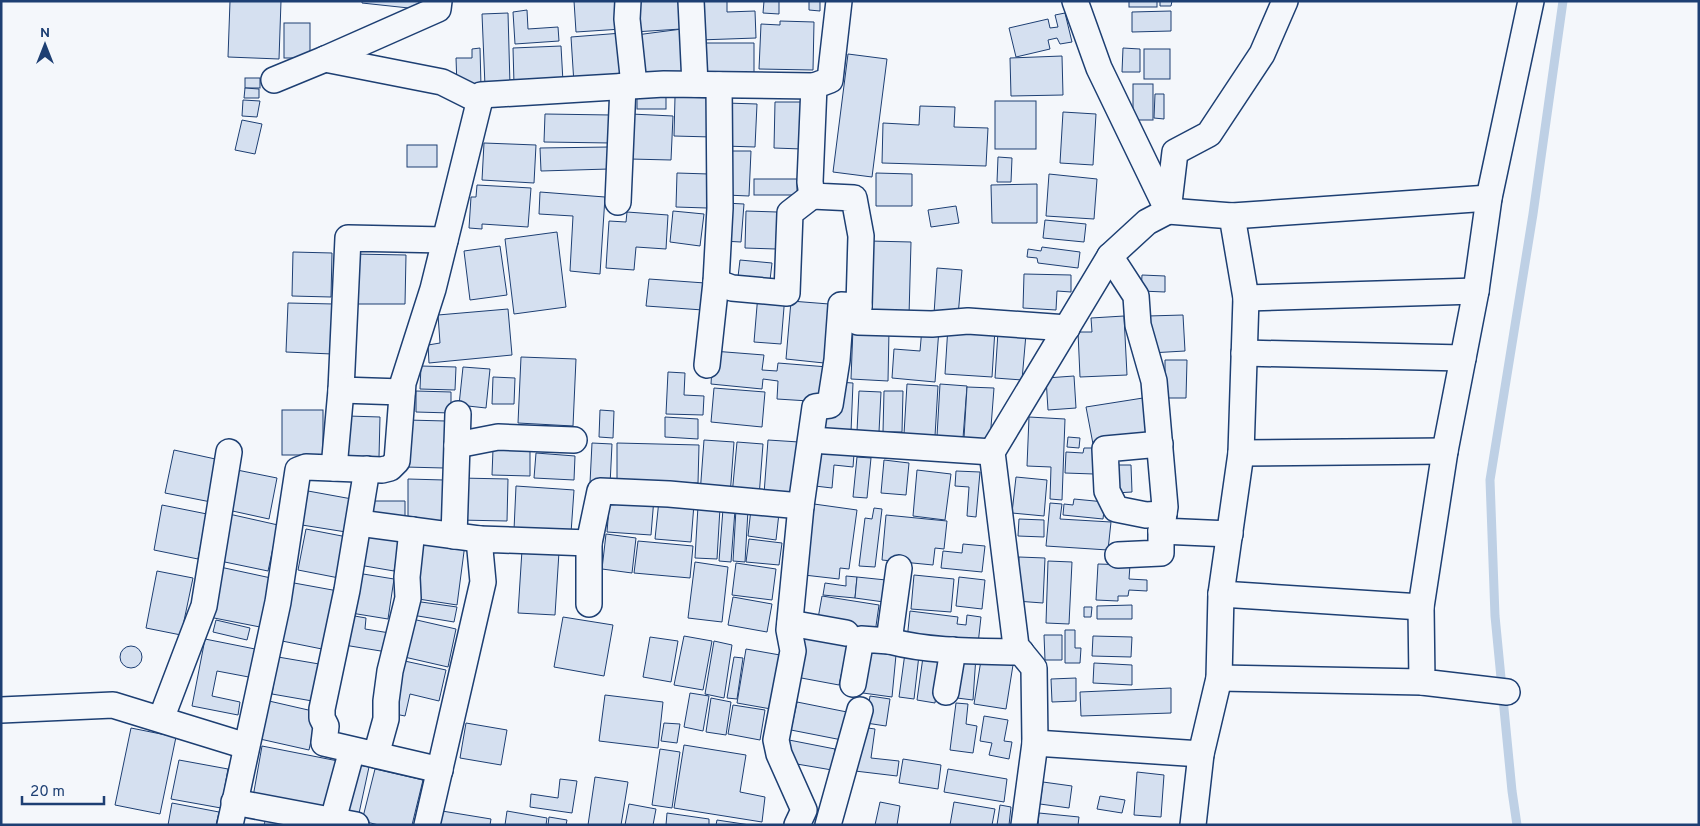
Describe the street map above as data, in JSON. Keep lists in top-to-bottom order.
{
  "scale_bar": "20 m",
  "north": "top"
}
